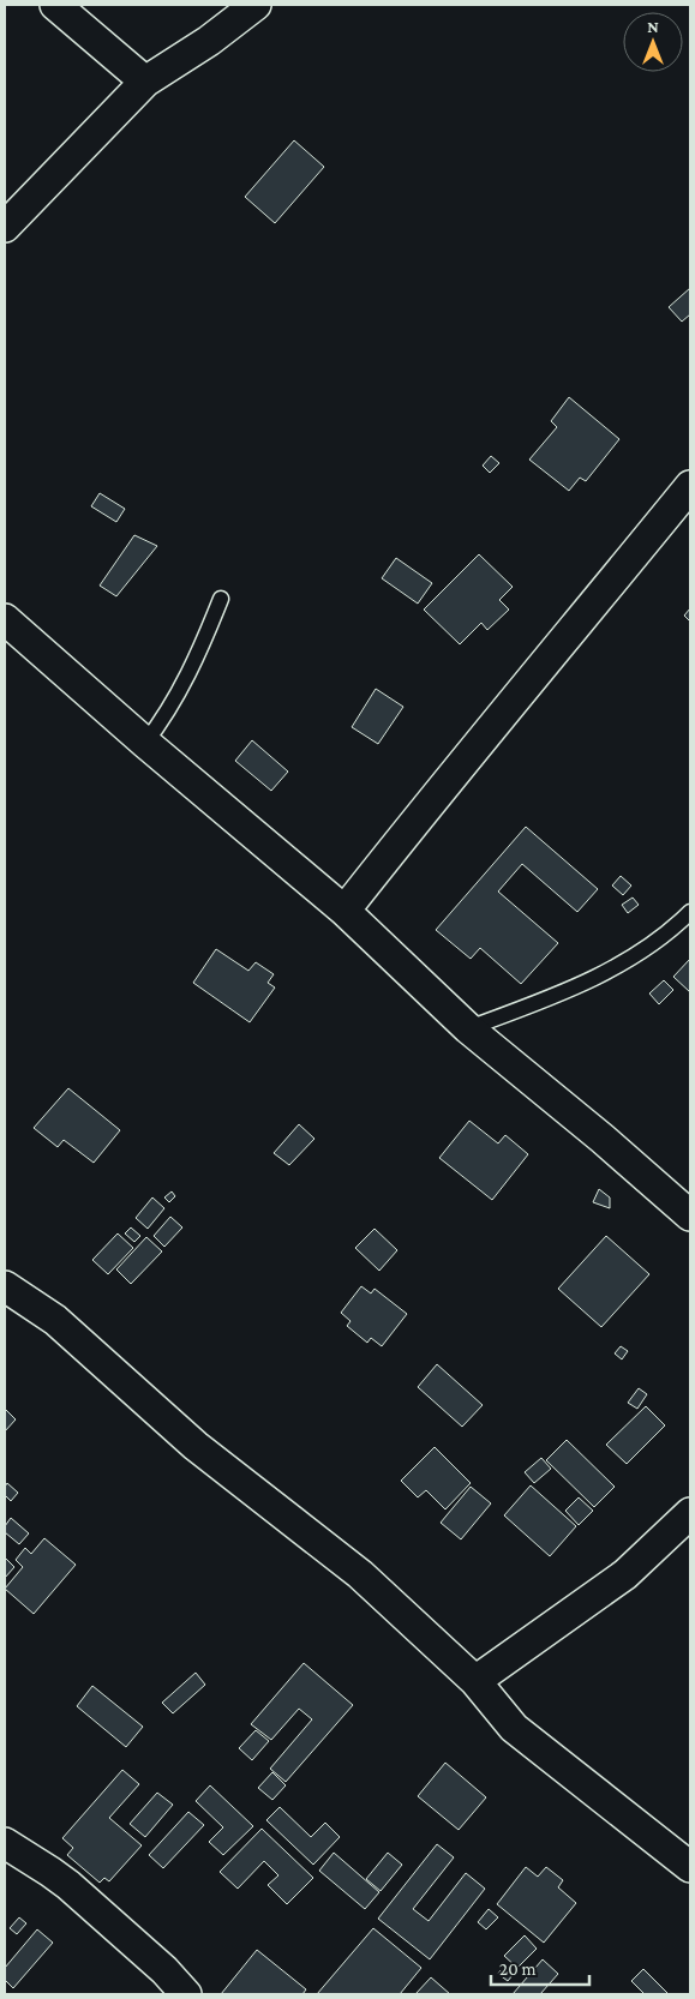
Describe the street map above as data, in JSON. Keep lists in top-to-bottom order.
{
  "scale_bar": "20 m",
  "north": "top"
}
